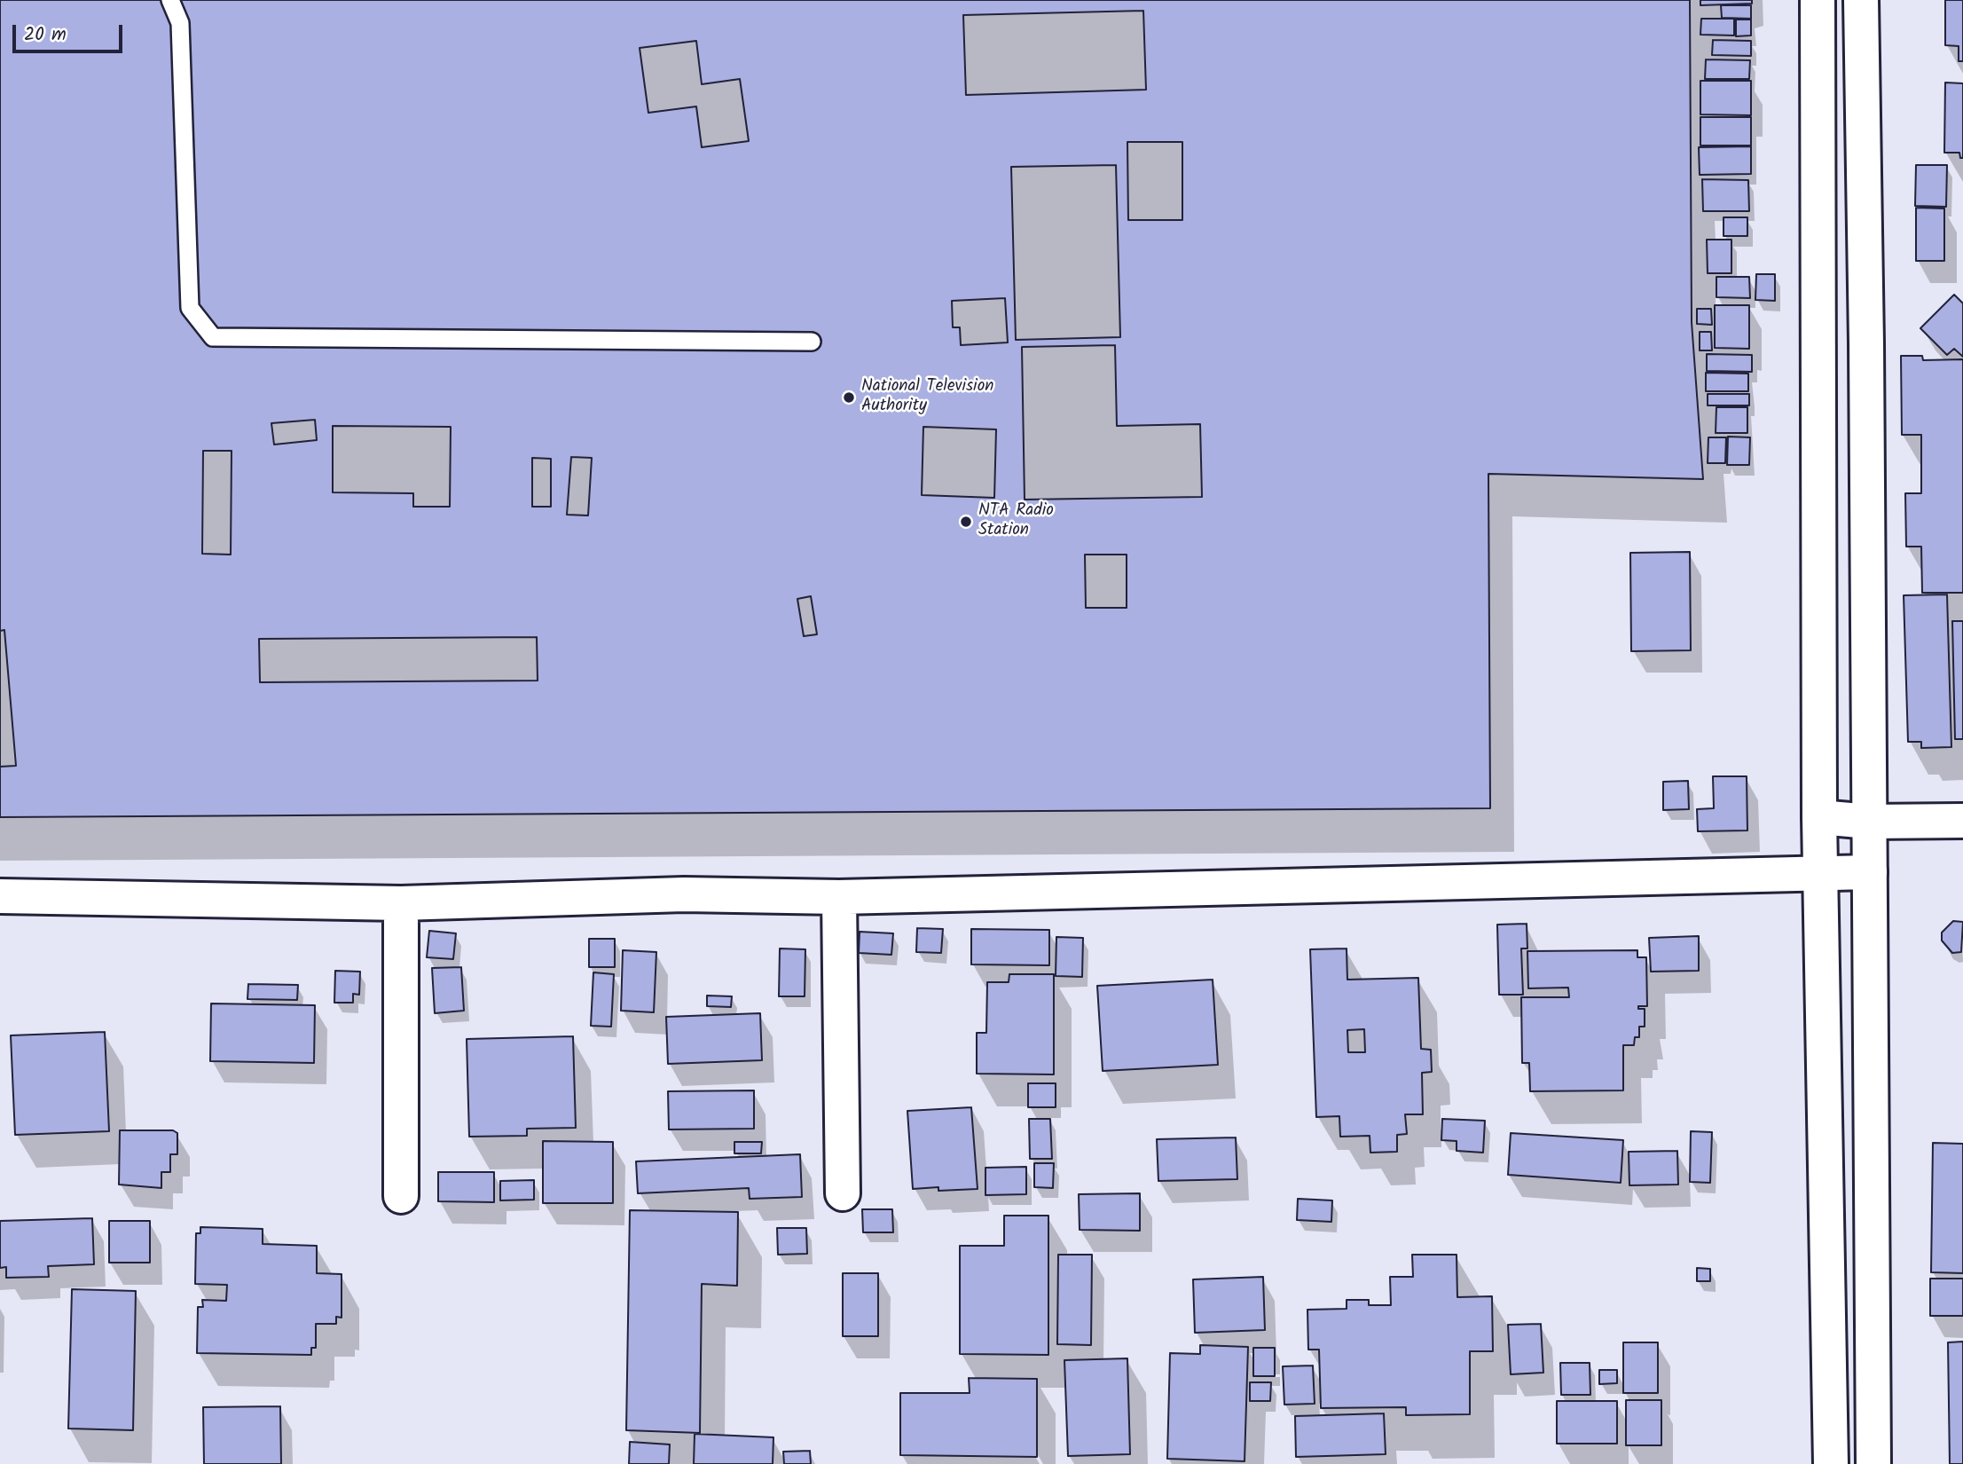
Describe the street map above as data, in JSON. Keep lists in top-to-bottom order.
{
  "places": ["National Television Authority", "NTA Radio Station"],
  "scale_bar": "20 m"
}
